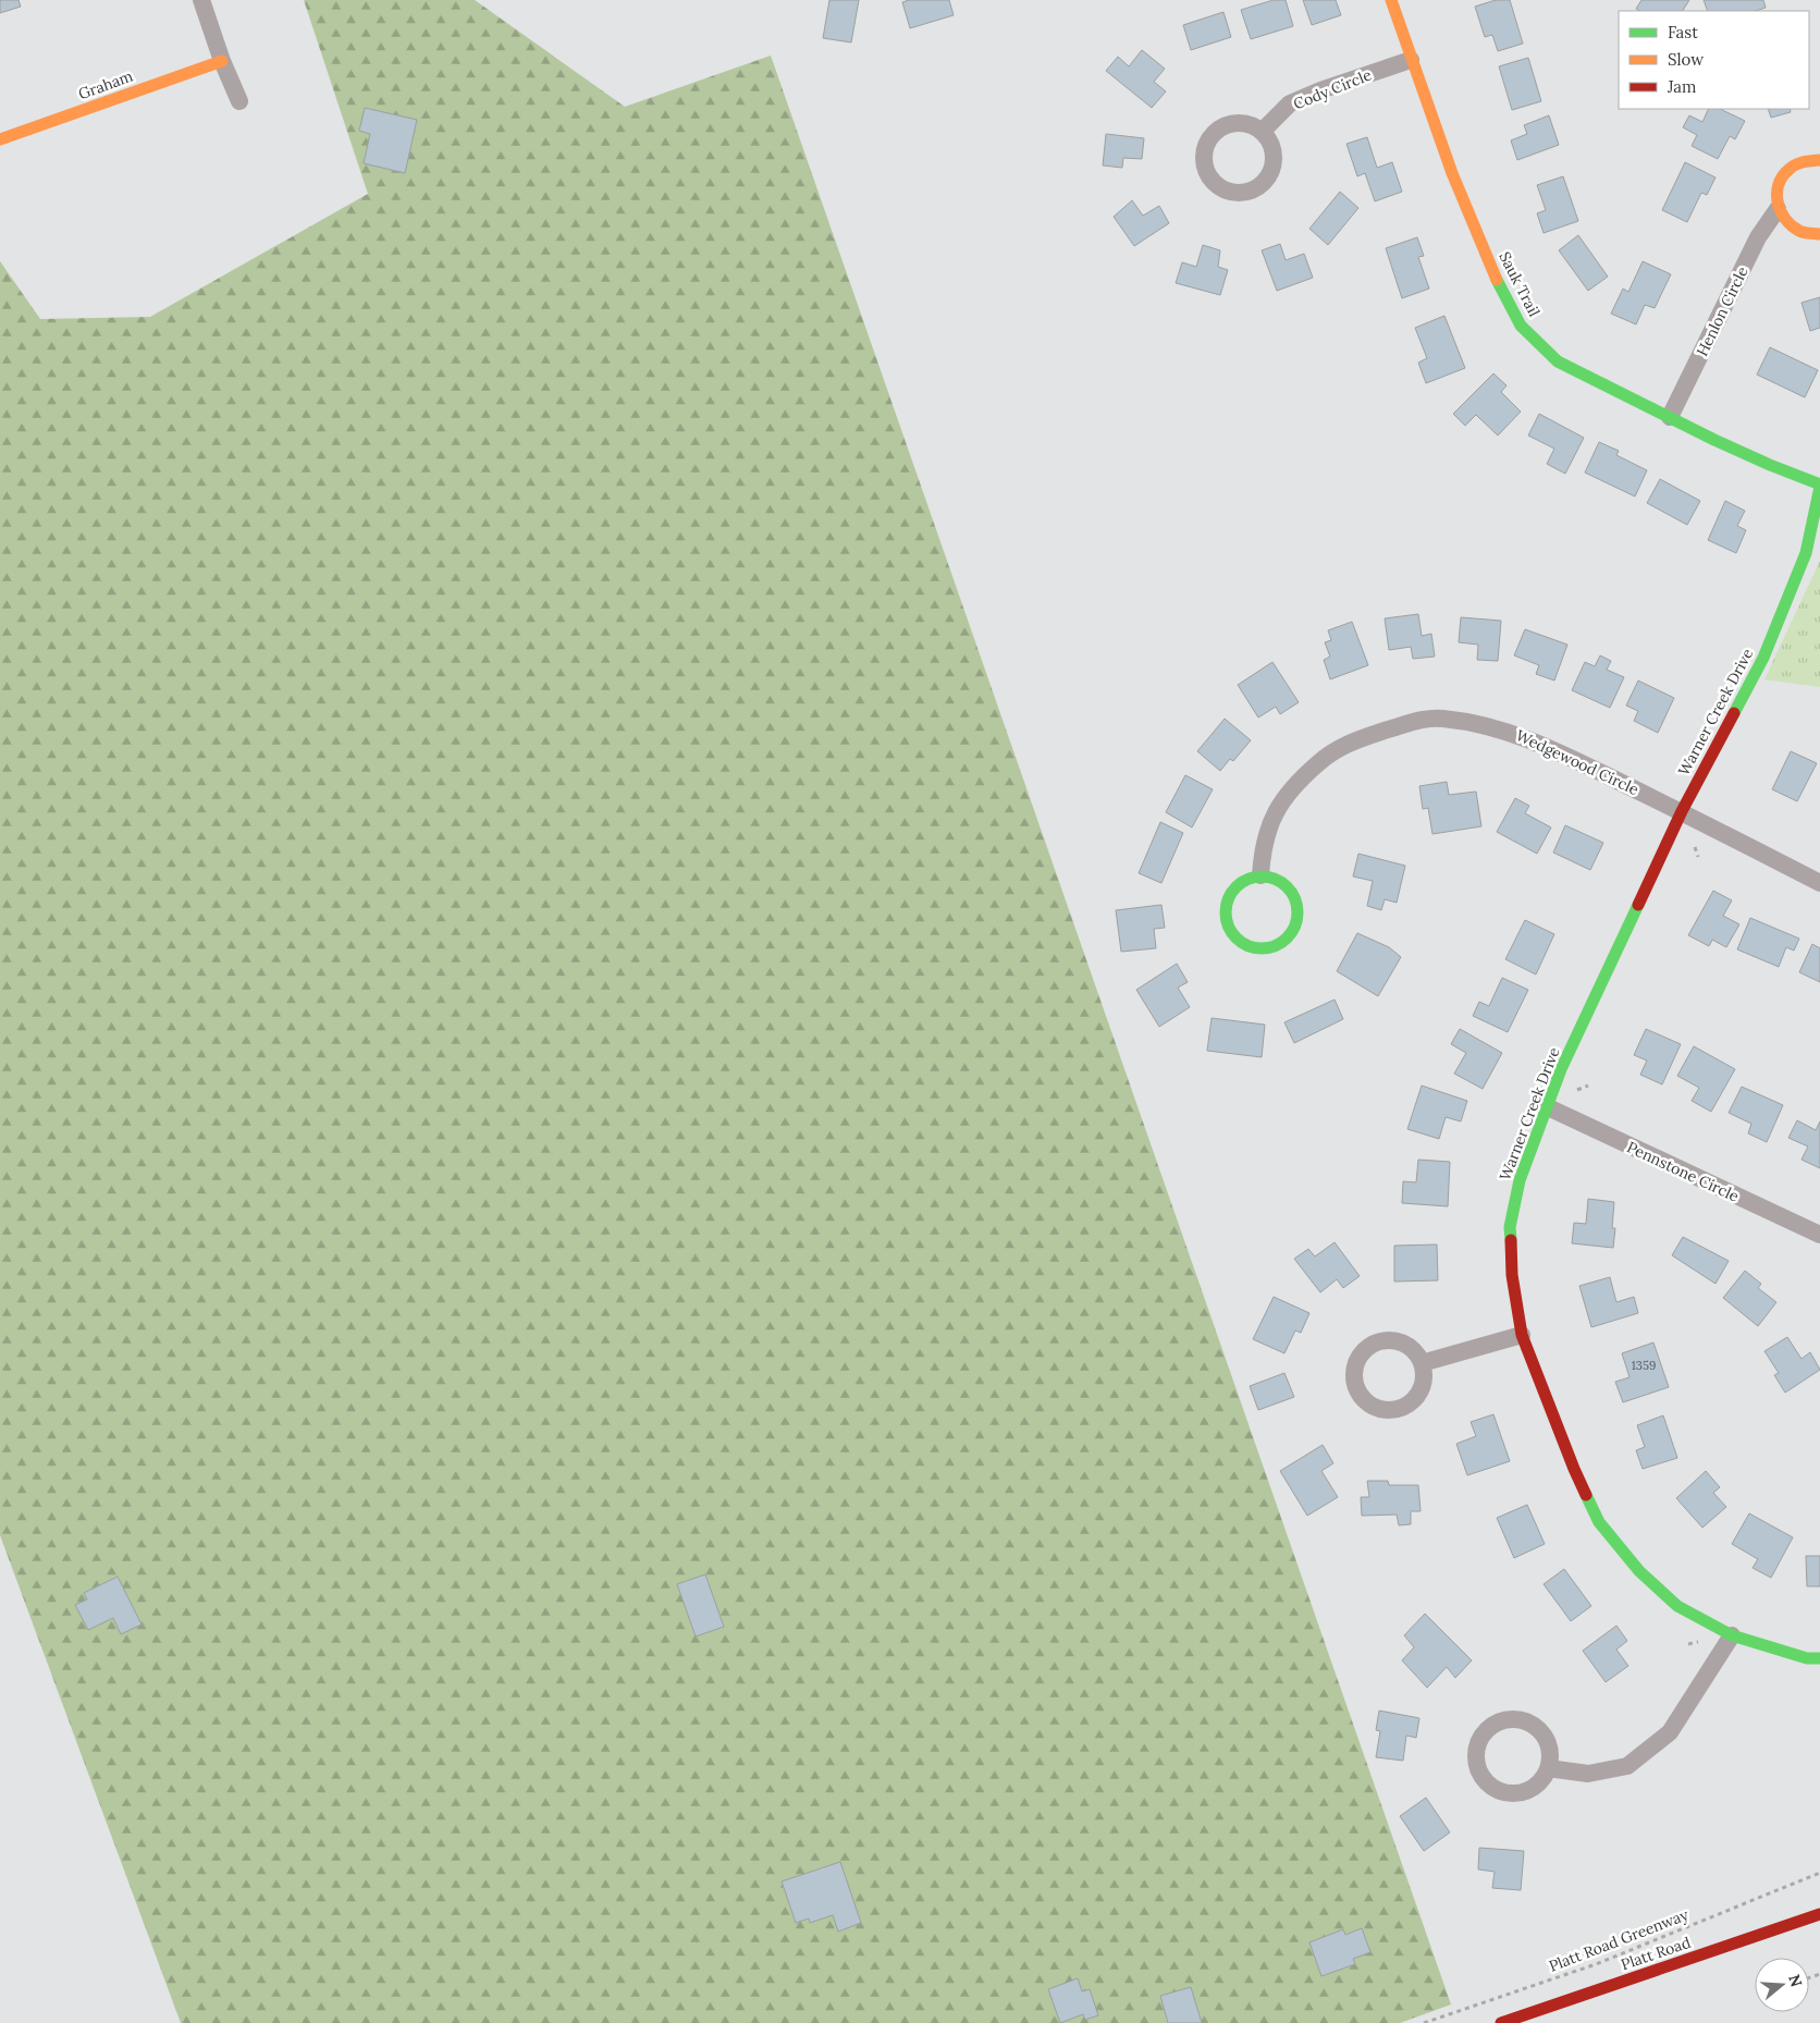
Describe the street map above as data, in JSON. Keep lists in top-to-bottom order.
{
  "streets": {
    "street": [
      "Graham",
      "Cody Circle",
      "Sauk Trail",
      "Henlon Circle",
      "Warner Creek Drive",
      "Wedgewood Circle",
      "Pennstone Circle",
      "Platt Road"
    ],
    "path": ["Platt Road Greenway"]
  },
  "crossings": [
    ["Cody Circle", "Sauk Trail"],
    ["Sauk Trail", "Henlon Circle"],
    ["Sauk Trail", "Warner Creek Drive"],
    ["Warner Creek Drive", "Wedgewood Circle"],
    ["Warner Creek Drive", "Pennstone Circle"]
  ],
  "house_numbers": ["1359"],
  "legend": ["Fast", "Slow", "Jam"],
  "north": "right"
}
